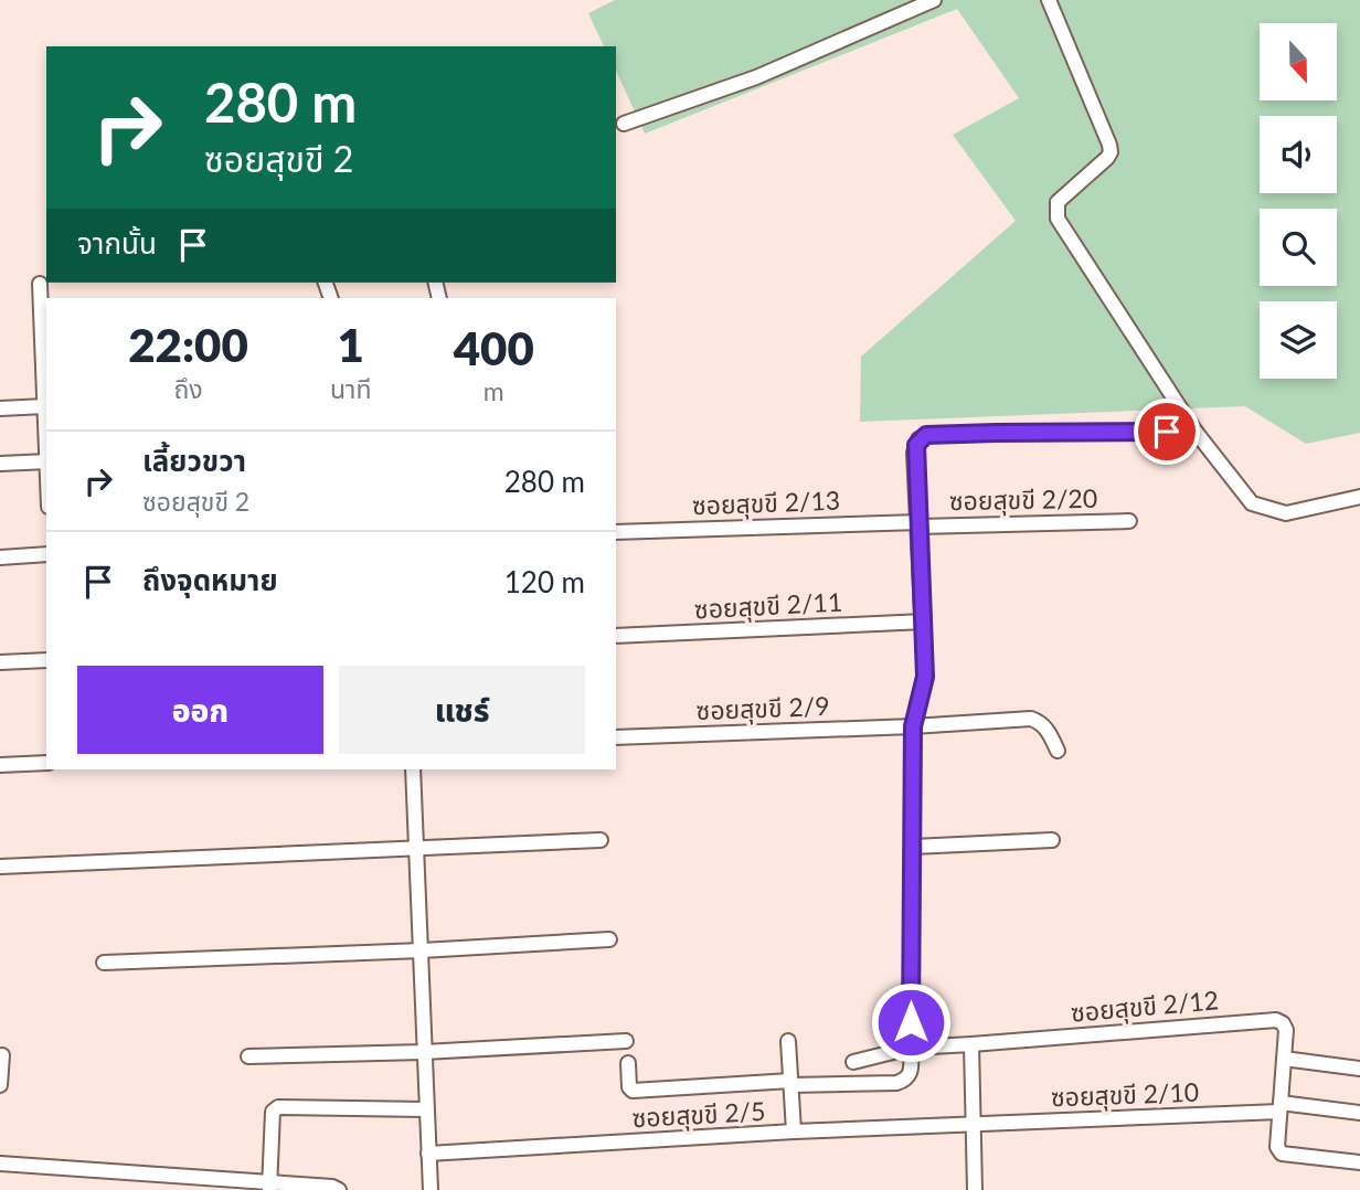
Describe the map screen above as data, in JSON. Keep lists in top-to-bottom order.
{
  "streets": {
    "street": [
      "ซอยสุขขี 2/20",
      "ซอยสุขขี 2/13",
      "ซอยสุขขี 2/11",
      "ซอยสุขขี 2/9",
      "ซอยสุขขี 2/12",
      "ซอยสุขขี 2/10",
      "ซอยสุขขี 2/5"
    ]
  },
  "crossings": [
    ["ซอยสุขขี 2/20", "ซอยสุขขี 2/13"],
    ["ซอยสุขขี 2/12", "ซอยสุขขี 2/10"],
    ["ซอยสุขขี 2/10", "ซอยสุขขี 2/5"]
  ],
  "north": "bottom",
  "page": {
    "turn": ["280 m", "ซอยสุขขี 2"],
    "then": "จากนั้น",
    "eta": [
      "22:00",
      "ถึง",
      "1",
      "นาที",
      "400",
      "m"
    ],
    "list": [
      {
        "name": "เลี้ยวขวา",
        "note": "ซอยสุขขี 2",
        "value": "280 m"
      },
      {
        "name": "ถึงจุดหมาย",
        "value": "120 m"
      }
    ],
    "buttons": ["ออก", "แชร์"]
  }
}
